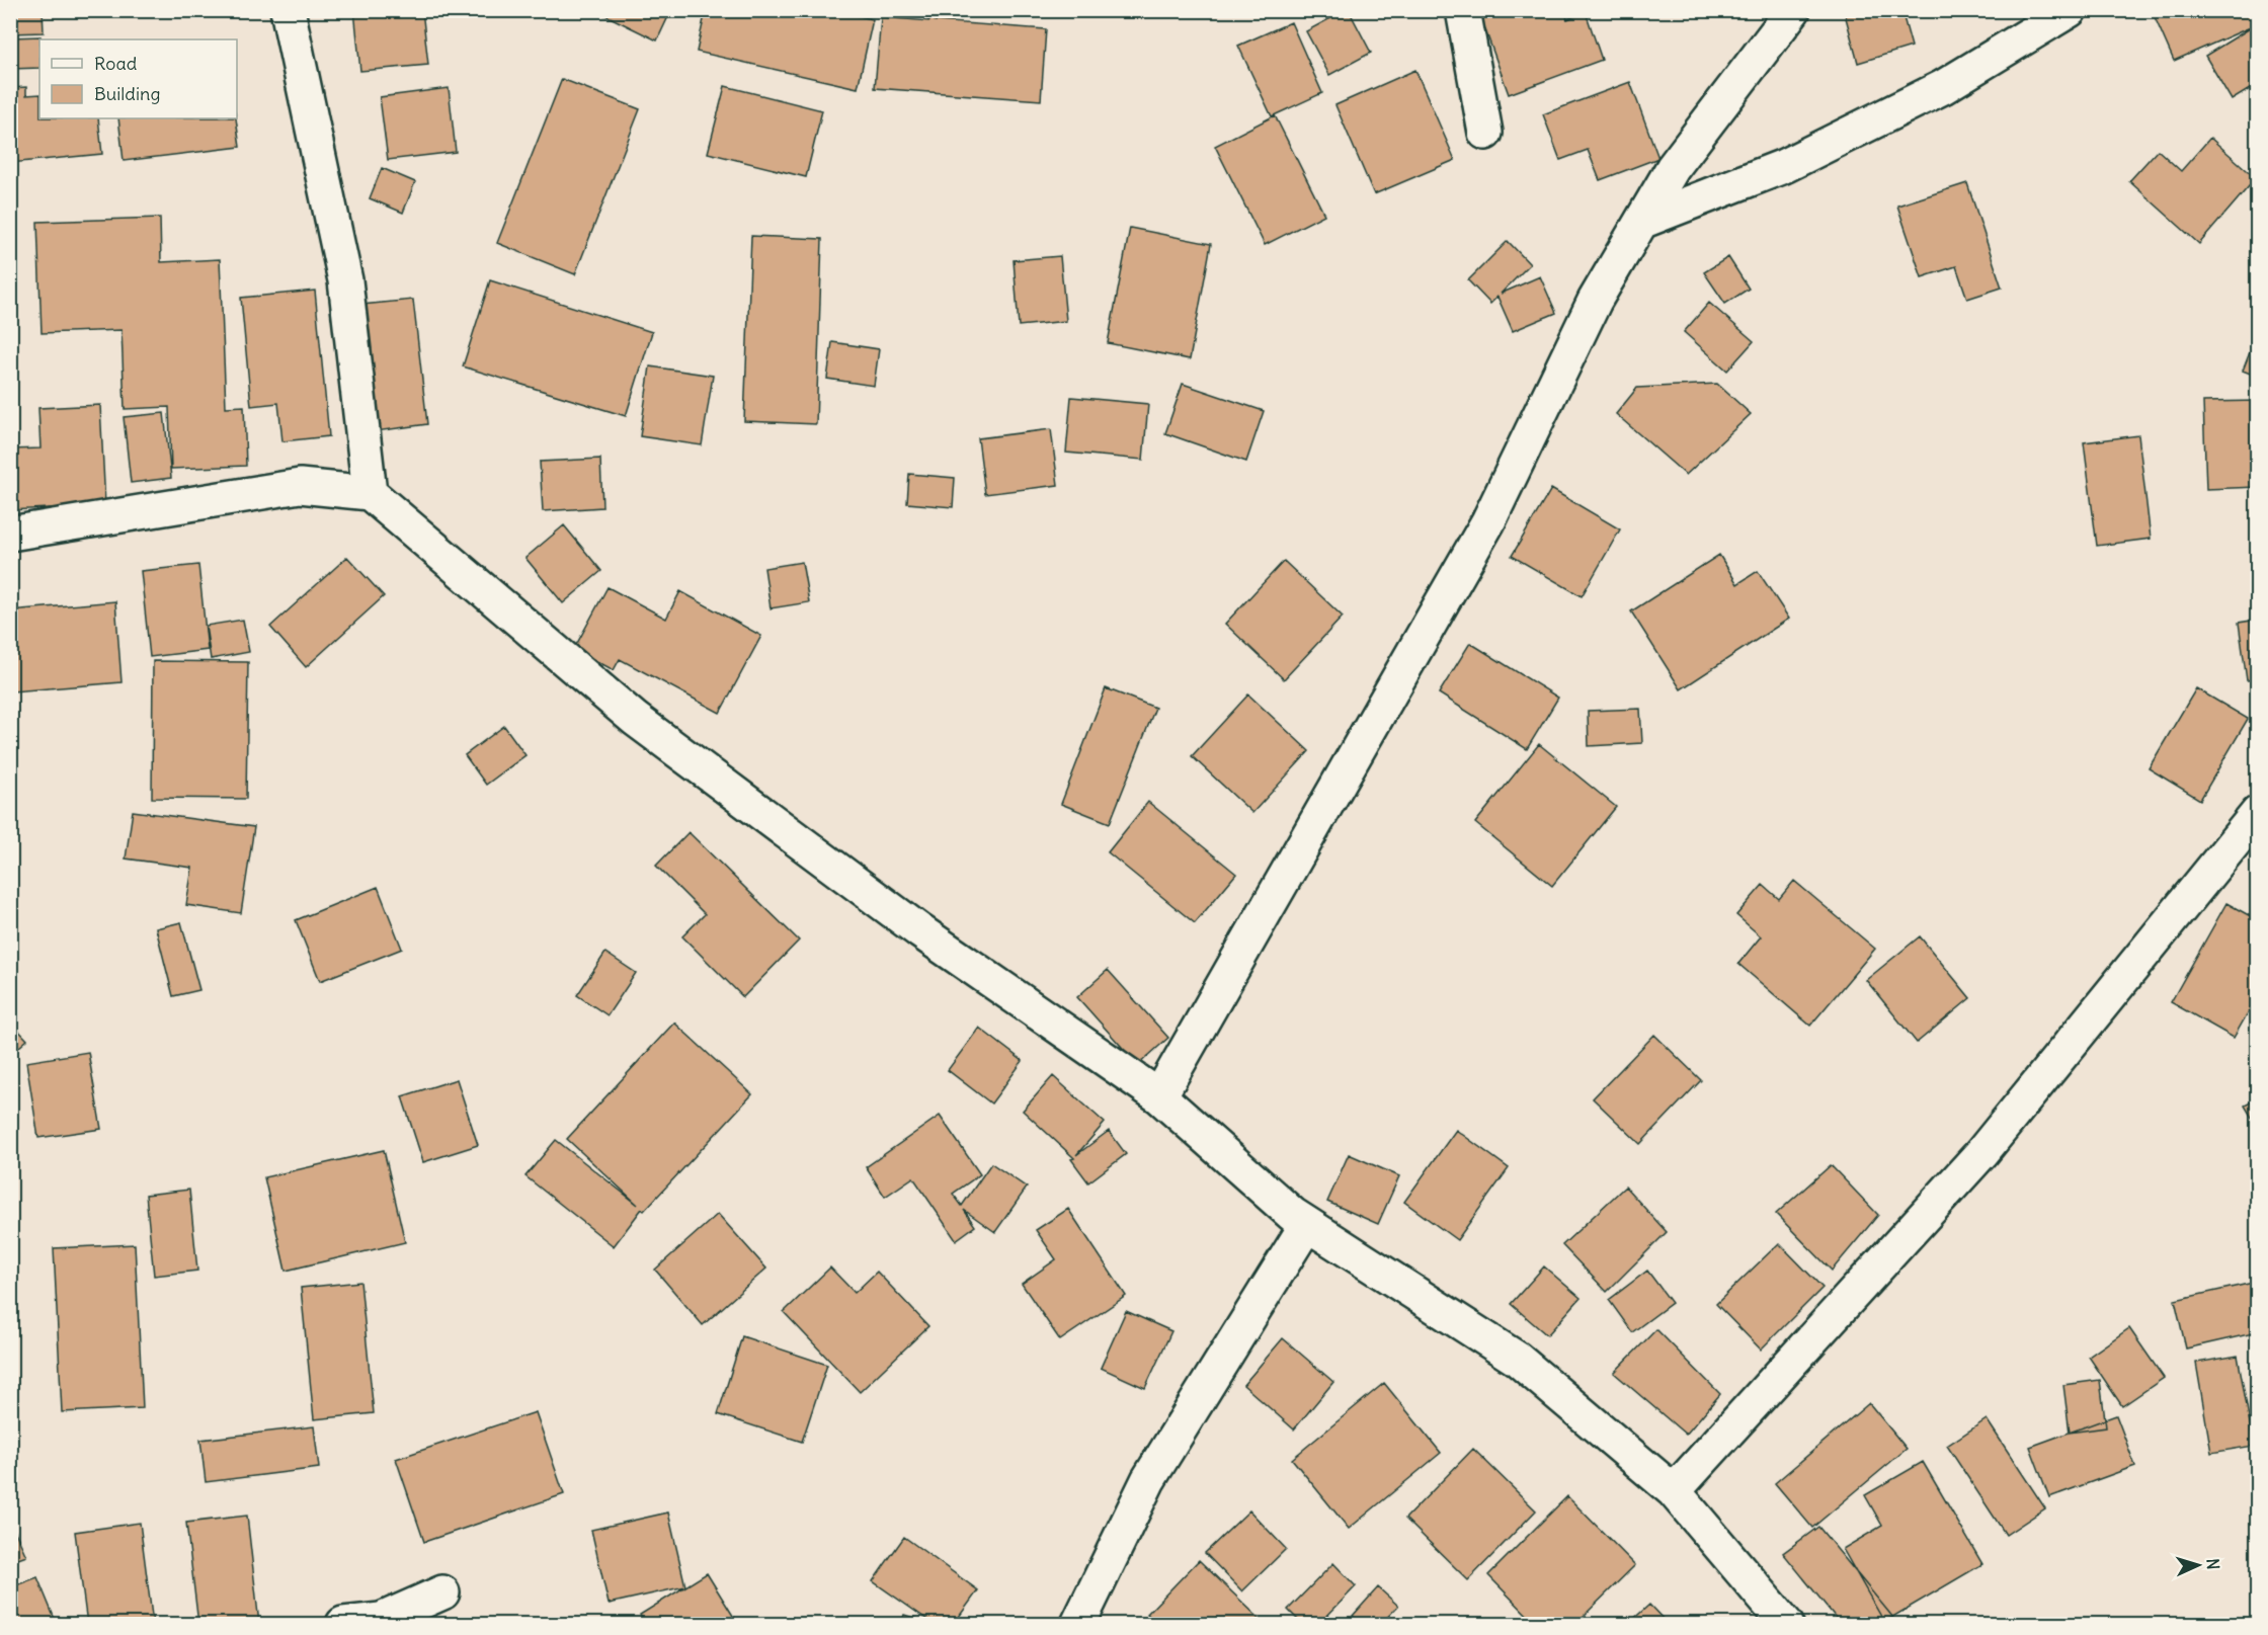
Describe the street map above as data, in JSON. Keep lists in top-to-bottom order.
{
  "legend": ["Road", "Building"],
  "north": "right"
}
